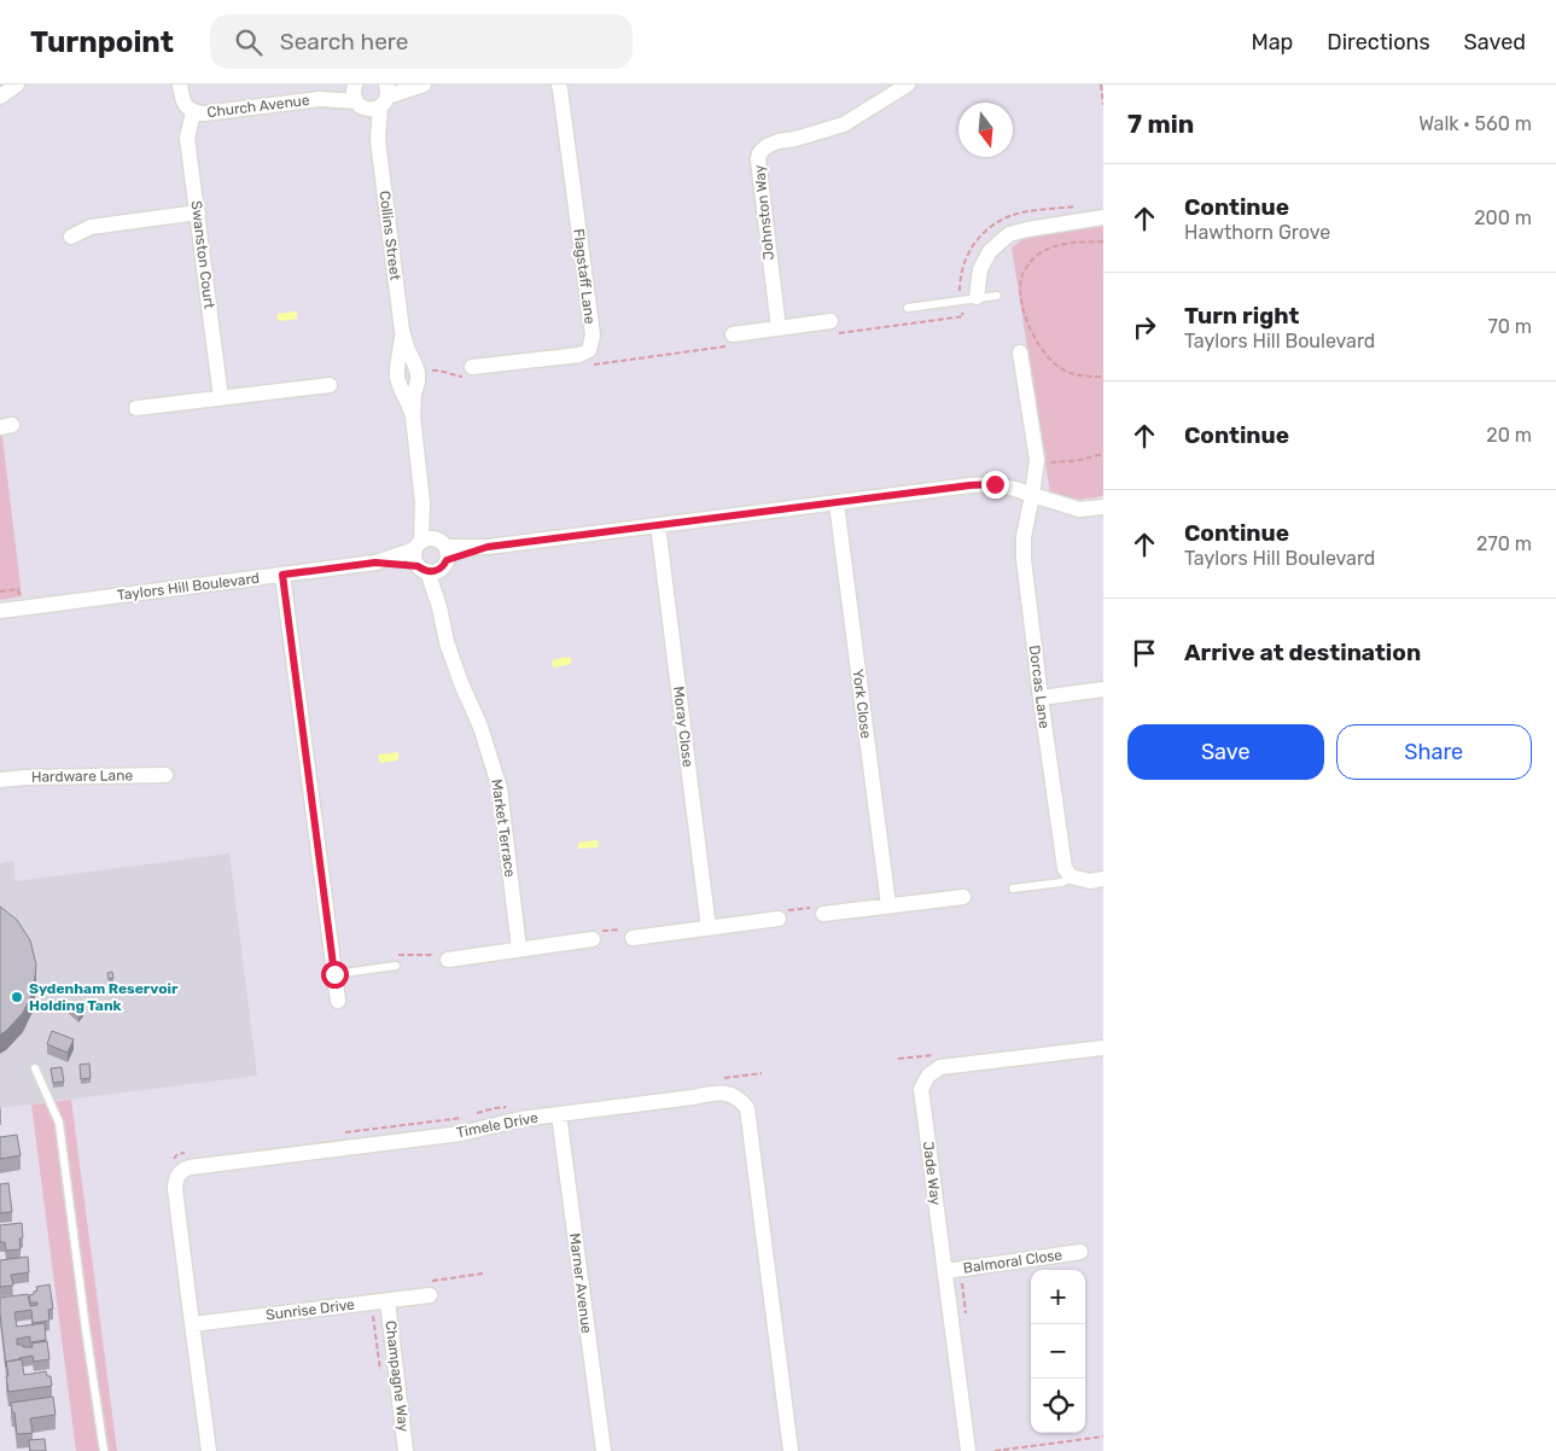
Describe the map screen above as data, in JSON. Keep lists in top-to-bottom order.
{
  "streets": {
    "street": [
      "Church Avenue",
      "Johnston Way",
      "Collins Street",
      "Swanston Court",
      "Flagstaff Lane",
      "Taylors Hill Boulevard",
      "Dorcas Lane",
      "York Close",
      "Moray Close",
      "Hardware Lane",
      "Market Terrace",
      "Timele Drive",
      "Jade Way",
      "Balmoral Close",
      "Marner Avenue",
      "Sunrise Drive",
      "Champagne Way"
    ]
  },
  "crossings": [
    ["Church Avenue", "Collins Street"],
    ["Church Avenue", "Swanston Court"],
    ["Collins Street", "Taylors Hill Boulevard"],
    ["Collins Street", "Market Terrace"],
    ["Taylors Hill Boulevard", "Dorcas Lane"],
    ["Taylors Hill Boulevard", "York Close"],
    ["Taylors Hill Boulevard", "Moray Close"],
    ["Taylors Hill Boulevard", "Market Terrace"],
    ["Timele Drive", "Marner Avenue"],
    ["Timele Drive", "Sunrise Drive"],
    ["Jade Way", "Balmoral Close"],
    ["Sunrise Drive", "Champagne Way"]
  ],
  "places": ["Sydenham Reservoir Holding Tank"],
  "north": "bottom",
  "page": {
    "header": "Turnpoint",
    "search": "Search here",
    "nav": ["Map", "Directions", "Saved"],
    "heading": ["7 min", "Walk · 560 m"],
    "list": [
      ["Continue", "Hawthorn Grove", "200 m"],
      ["Turn right", "Taylors Hill Boulevard", "70 m"],
      ["Continue", "20 m"],
      ["Continue", "Taylors Hill Boulevard", "270 m"],
      "Arrive at destination"
    ],
    "buttons": ["Save", "Share"],
    "map_buttons": ["+", "−"]
  }
}
